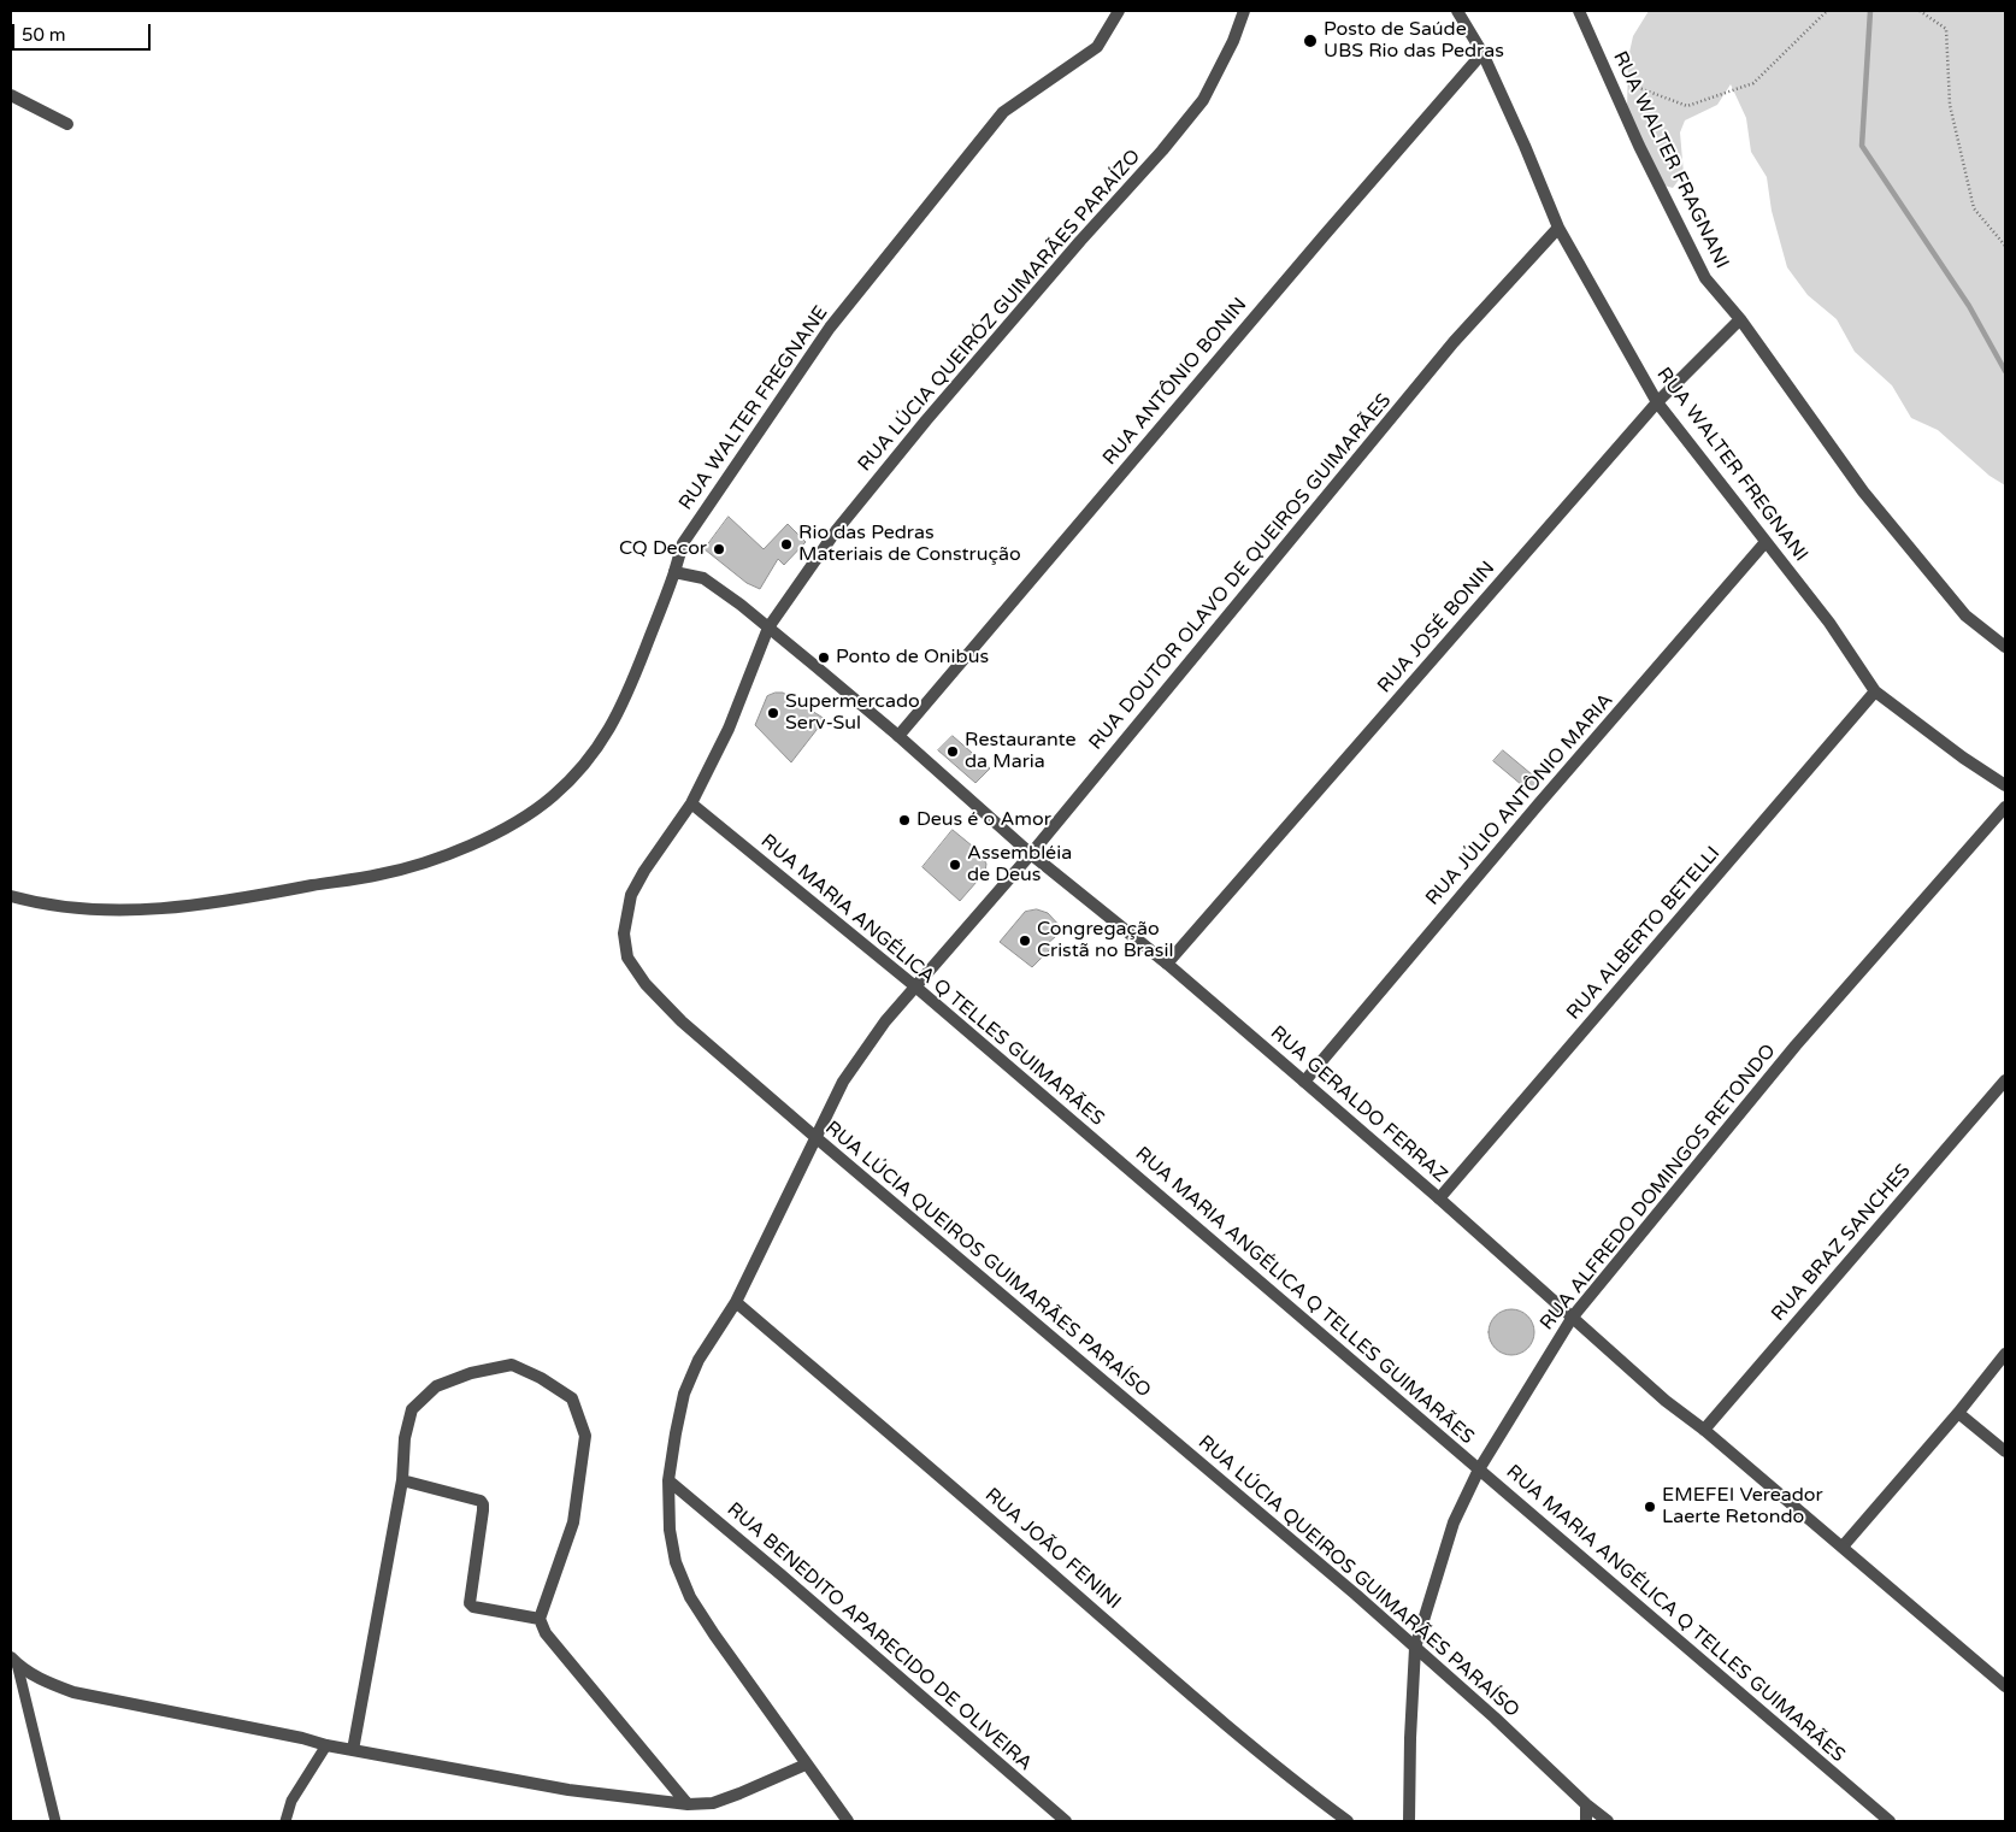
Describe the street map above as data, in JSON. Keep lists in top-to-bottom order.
{
  "streets": {
    "street": [
      "RUA WALTER FRAGNANI",
      "RUA LÚCIA QUEIRÓZ GUIMARÃES PARAÍZO",
      "RUA ANTÔNIO BONIN",
      "RUA WALTER FREGNANE",
      "RUA WALTER FREGNANI",
      "RUA DOUTOR OLAVO DE QUEIROS GUIMARÃES",
      "RUA JOSÉ BONIN",
      "RUA JÚLIO ANTÔNIO MARIA",
      "RUA ALBERTO BETELLI",
      "RUA MARIA ANGÉLICA Q TELLES GUIMARÃES",
      "RUA GERALDO FERRAZ",
      "RUA ALFREDO DOMINGOS RETONDO",
      "RUA BRAZ SANCHES",
      "RUA LÚCIA QUEIROS GUIMARÃES PARAÍSO",
      "RUA JOÃO FENINI",
      "RUA BENEDITO APARECIDO DE OLIVEIRA"
    ]
  },
  "crossings": [
    ["RUA WALTER FRAGNANI", "RUA JOSÉ BONIN"],
    ["RUA LÚCIA QUEIRÓZ GUIMARÃES PARAÍZO", "RUA GERALDO FERRAZ"],
    ["RUA LÚCIA QUEIRÓZ GUIMARÃES PARAÍZO", "RUA LÚCIA QUEIROS GUIMARÃES PARAÍSO"],
    ["RUA ANTÔNIO BONIN", "RUA WALTER FREGNANI"],
    ["RUA ANTÔNIO BONIN", "RUA GERALDO FERRAZ"],
    ["RUA WALTER FREGNANE", "RUA GERALDO FERRAZ"],
    ["RUA WALTER FREGNANI", "RUA DOUTOR OLAVO DE QUEIROS GUIMARÃES"],
    ["RUA WALTER FREGNANI", "RUA JOSÉ BONIN"],
    ["RUA WALTER FREGNANI", "RUA JÚLIO ANTÔNIO MARIA"],
    ["RUA WALTER FREGNANI", "RUA ALBERTO BETELLI"],
    ["RUA DOUTOR OLAVO DE QUEIROS GUIMARÃES", "RUA MARIA ANGÉLICA Q TELLES GUIMARÃES"],
    ["RUA DOUTOR OLAVO DE QUEIROS GUIMARÃES", "RUA GERALDO FERRAZ"],
    ["RUA DOUTOR OLAVO DE QUEIROS GUIMARÃES", "RUA LÚCIA QUEIROS GUIMARÃES PARAÍSO"],
    ["RUA DOUTOR OLAVO DE QUEIROS GUIMARÃES", "RUA JOÃO FENINI"],
    ["RUA DOUTOR OLAVO DE QUEIROS GUIMARÃES", "RUA BENEDITO APARECIDO DE OLIVEIRA"],
    ["RUA JOSÉ BONIN", "RUA GERALDO FERRAZ"],
    ["RUA JÚLIO ANTÔNIO MARIA", "RUA GERALDO FERRAZ"],
    ["RUA ALBERTO BETELLI", "RUA GERALDO FERRAZ"],
    ["RUA MARIA ANGÉLICA Q TELLES GUIMARÃES", "RUA ALFREDO DOMINGOS RETONDO"],
    ["RUA MARIA ANGÉLICA Q TELLES GUIMARÃES", "RUA LÚCIA QUEIROS GUIMARÃES PARAÍSO"],
    ["RUA GERALDO FERRAZ", "RUA ALFREDO DOMINGOS RETONDO"],
    ["RUA GERALDO FERRAZ", "RUA BRAZ SANCHES"],
    ["RUA GERALDO FERRAZ", "RUA LÚCIA QUEIROS GUIMARÃES PARAÍSO"],
    ["RUA ALFREDO DOMINGOS RETONDO", "RUA LÚCIA QUEIROS GUIMARÃES PARAÍSO"]
  ],
  "places": [
    "Posto de Saúde UBS Rio das Pedras",
    "Rio das Pedras Materiais de Construção",
    "CQ Decor",
    "Ponto de Onibus",
    "Supermercado Serv-Sul",
    "Restaurante da Maria",
    "Deus é o Amor",
    "Assembléia de Deus",
    "Congregação Cristã no Brasil",
    "EMEFEI Vereador Laerte Retondo"
  ],
  "scale_bar": "50 m"
}
